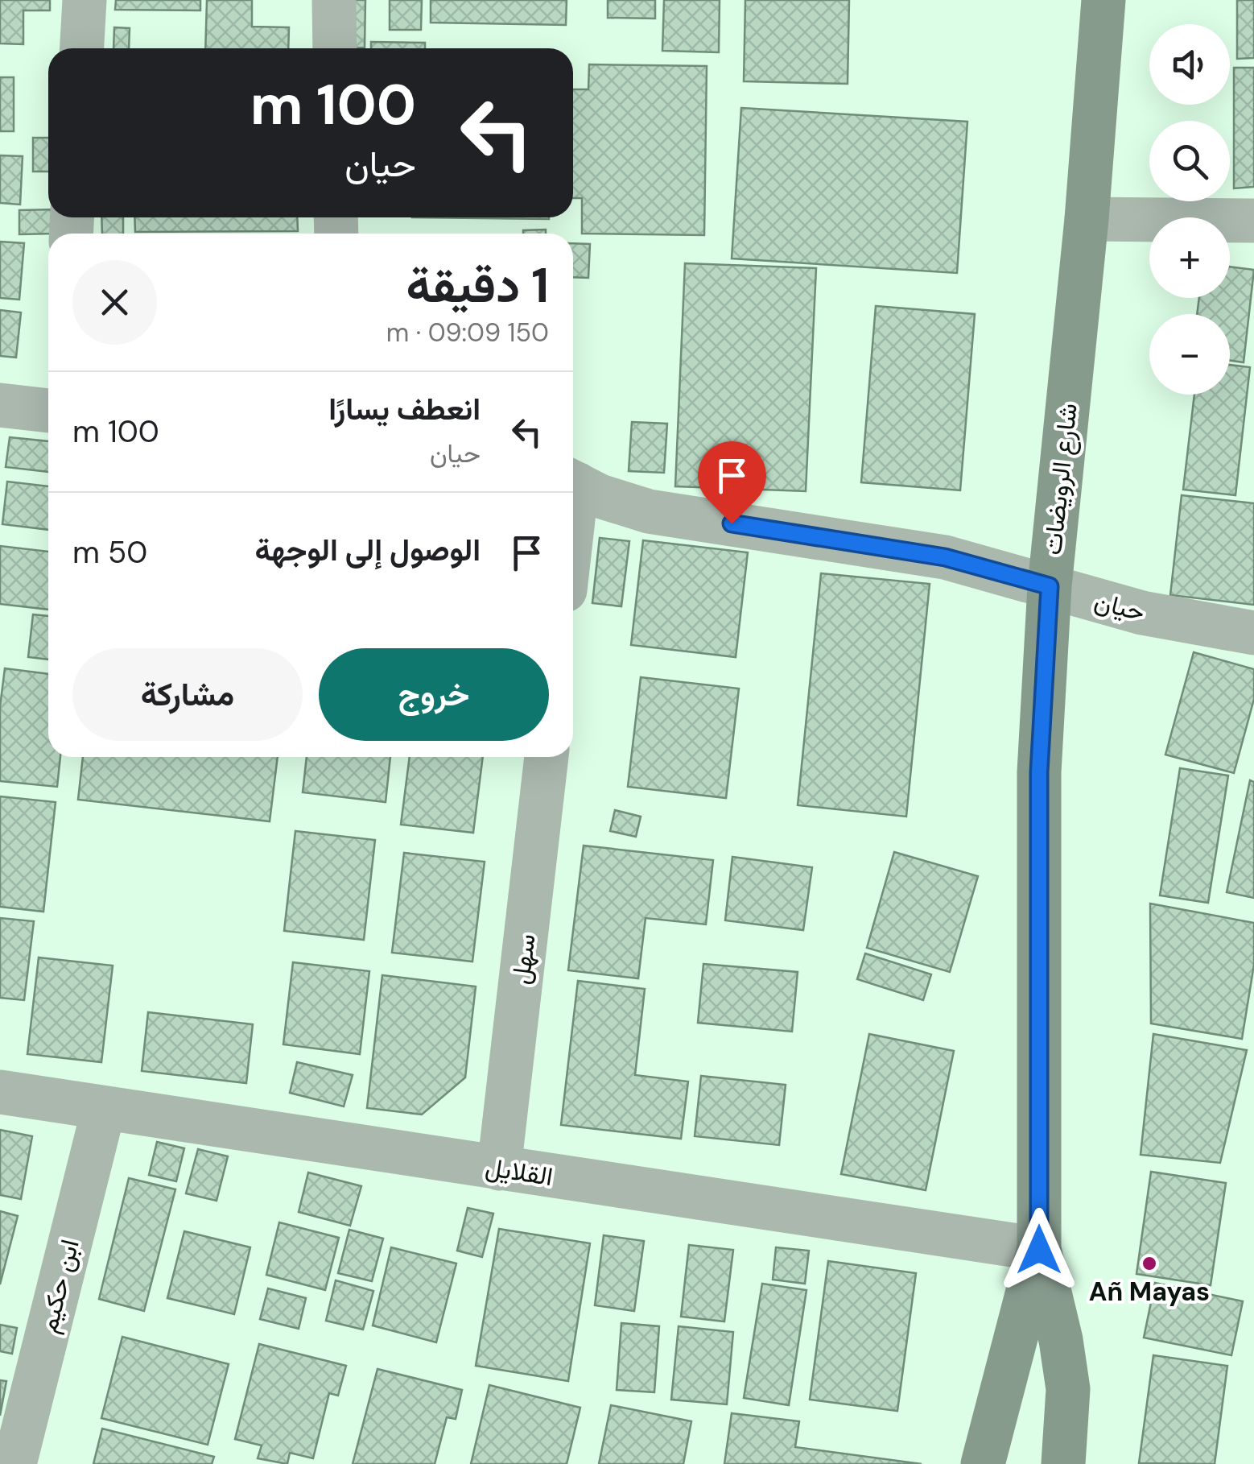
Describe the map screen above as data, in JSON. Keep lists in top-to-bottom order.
{
  "streets": {
    "street": [
      "شارع الرويضات",
      "حيان",
      "سهل",
      "القلايل",
      "ابن حكيم"
    ]
  },
  "crossings": [
    ["شارع الرويضات", "حيان"],
    ["شارع الرويضات", "القلايل"],
    ["سهل", "القلايل"],
    ["القلايل", "ابن حكيم"]
  ],
  "places": ["Añ Mayas"],
  "page": {
    "map_buttons": ["+", "−"],
    "turn": ["100 m", "حيان"],
    "heading": ["1 دقيقة", "150 m · 09:09"],
    "list": [
      {
        "name": "انعطف يسارًا",
        "note": "حيان",
        "value": "100 m"
      },
      {
        "name": "الوصول إلى الوجهة",
        "value": "50 m"
      }
    ],
    "buttons": ["خروج", "مشاركة"]
  }
}
